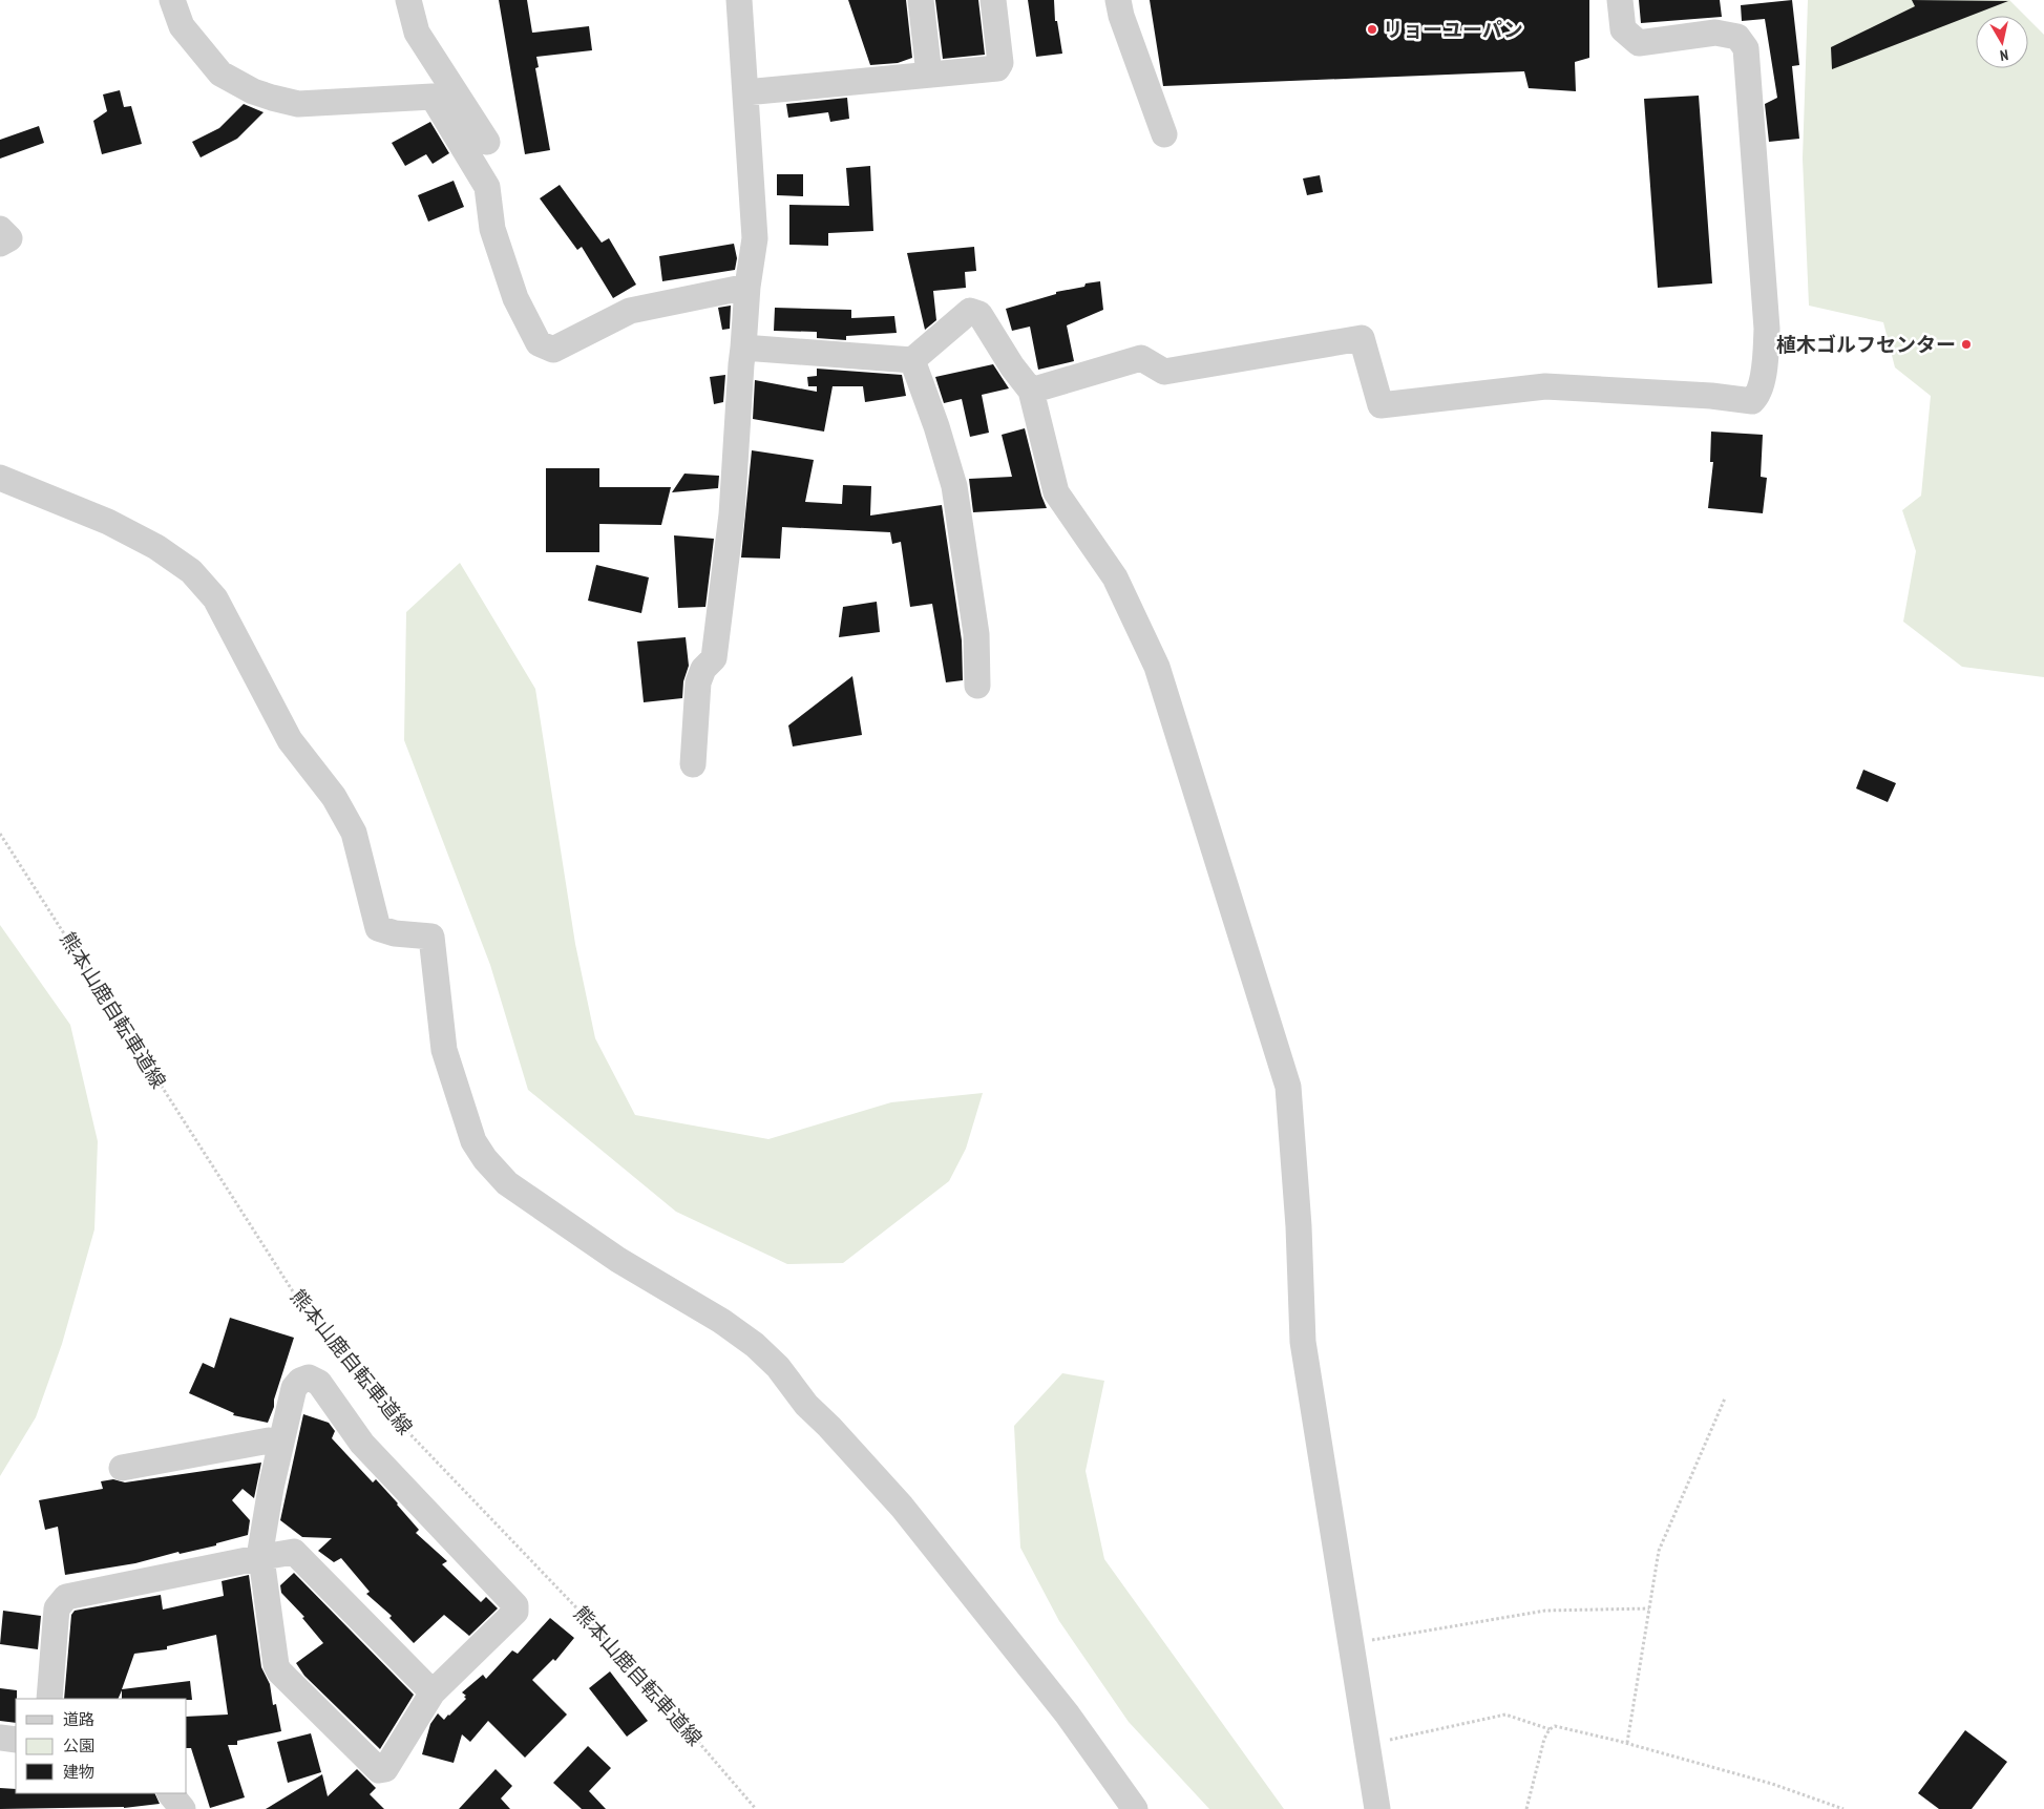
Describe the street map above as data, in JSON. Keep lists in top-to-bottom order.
{
  "streets": {
    "path": ["熊本山鹿自転車道線"]
  },
  "places": ["リョーユーパン", "植木ゴルフセンター"],
  "legend": ["道路", "公園", "建物"],
  "north": "bottom"
}
